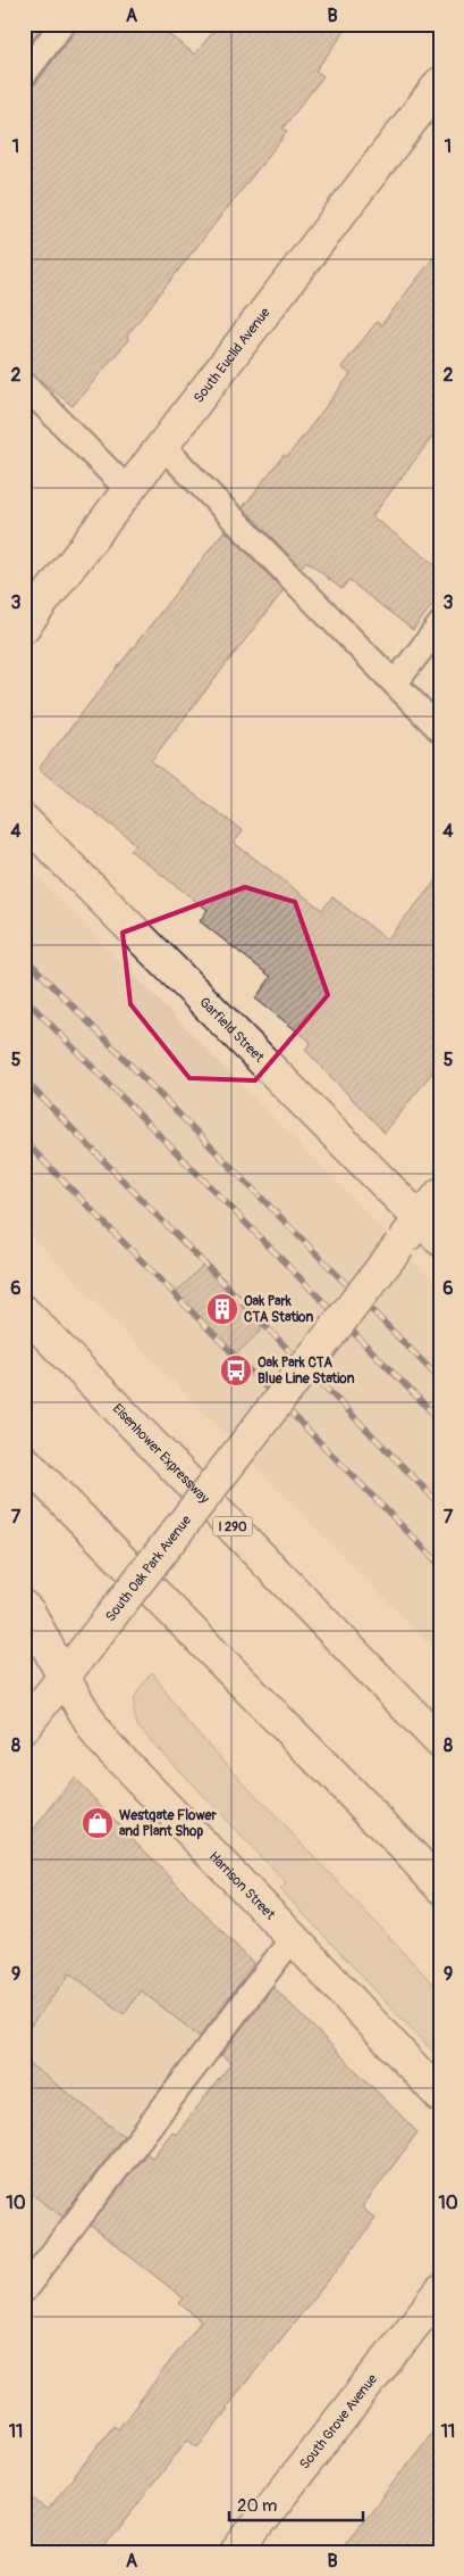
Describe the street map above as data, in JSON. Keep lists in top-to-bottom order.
{
  "streets": {
    "main road": [
      "South Euclid Avenue",
      "Garfield Street",
      "Eisenhower Expressway",
      "I 290",
      "South Oak Park Avenue",
      "Harrison Street",
      "South Grove Avenue"
    ]
  },
  "crossings": [
    ["Garfield Street", "South Oak Park Avenue"],
    ["South Oak Park Avenue", "Harrison Street"]
  ],
  "places": {
    "building": ["Oak Park CTA Station"],
    "bus stop": ["Oak Park CTA Blue Line Station"],
    "shop": ["Westgate Flower and Plant Shop"]
  },
  "scale_bar": "20 m",
  "grid": {
    "columns": ["A", "B"],
    "rows": [
      "1",
      "2",
      "3",
      "4",
      "5",
      "6",
      "7",
      "8",
      "9",
      "10",
      "11"
    ]
  }
}
